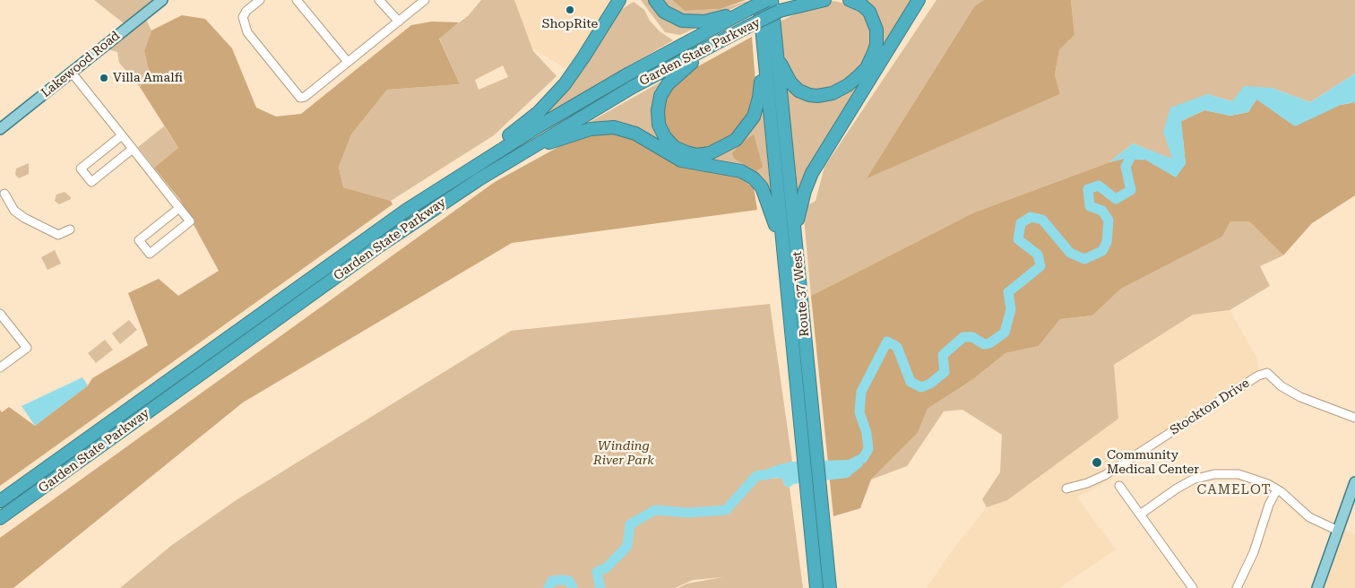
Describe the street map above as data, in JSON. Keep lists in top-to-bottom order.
{
  "streets": {
    "highway": ["Garden State Parkway", "Route 37 West"],
    "main road": ["Lakewood Road"],
    "street": ["Stockton Drive"]
  },
  "districts": ["CAMELOT"],
  "parks": ["Winding River Park"],
  "places": ["ShopRite", "Villa Amalfi", "Community Medical Center"]
}
